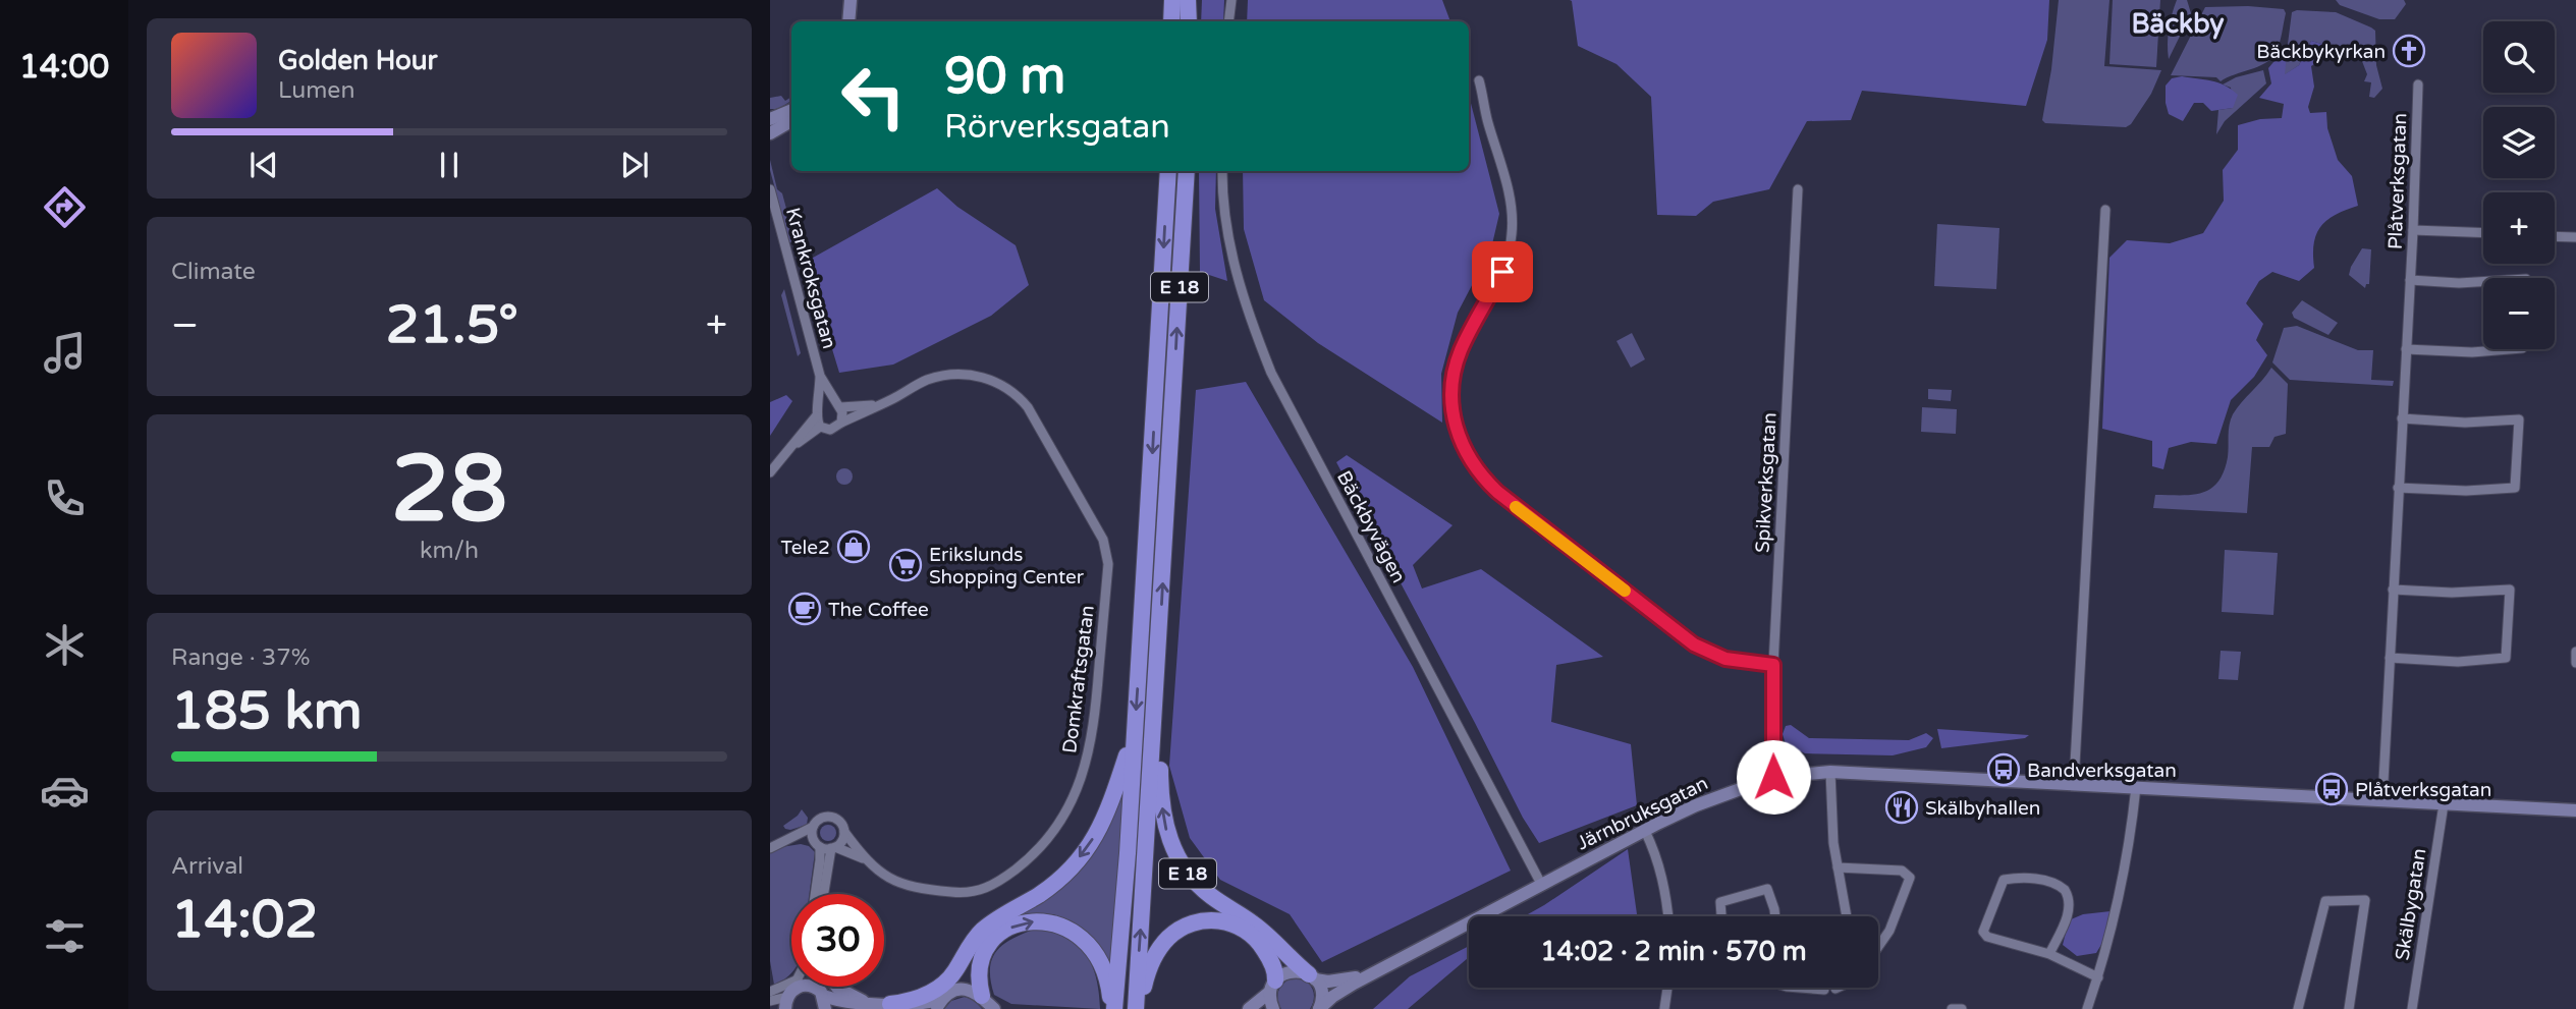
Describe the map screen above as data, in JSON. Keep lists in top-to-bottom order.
{
  "streets": {
    "highway": ["E 18"],
    "street": [
      "Plåtverksgatan",
      "Krankroksgatan",
      "Spikverksgatan",
      "Bäckbyvägen",
      "Domkraftsgatan",
      "Järnbruksgatan",
      "Skälbygatan"
    ]
  },
  "crossings": [
    ["Plåtverksgatan", "Järnbruksgatan"],
    ["Krankroksgatan", "Domkraftsgatan"],
    ["E 18", "Järnbruksgatan"],
    ["Spikverksgatan", "Järnbruksgatan"],
    ["Bäckbyvägen", "Järnbruksgatan"],
    ["Järnbruksgatan", "Skälbygatan"]
  ],
  "districts": ["Bäckby"],
  "places": {
    "church": ["Bäckbykyrkan"],
    "shop": ["Tele2"],
    "supermarket": ["Erikslunds Shopping Center"],
    "cafe": ["The Coffee"],
    "bus stop": ["Bandverksgatan", "Plåtverksgatan"],
    "restaurant": ["Skälbyhallen"]
  },
  "page": {
    "tabs": "14:00",
    "map_buttons": ["+", "−"],
    "turn": ["90 m", "Rörverksgatan"],
    "song": ["Golden Hour", "Lumen"],
    "tile": [
      "Climate",
      ["28", "km/h"],
      ["Range · 37%", "185 km"],
      ["Arrival", "14:02"]
    ],
    "heat": ["−", "21.5°", "+"],
    "limit": "30",
    "trip": "14:02 · 2 min · 570 m"
  }
}
